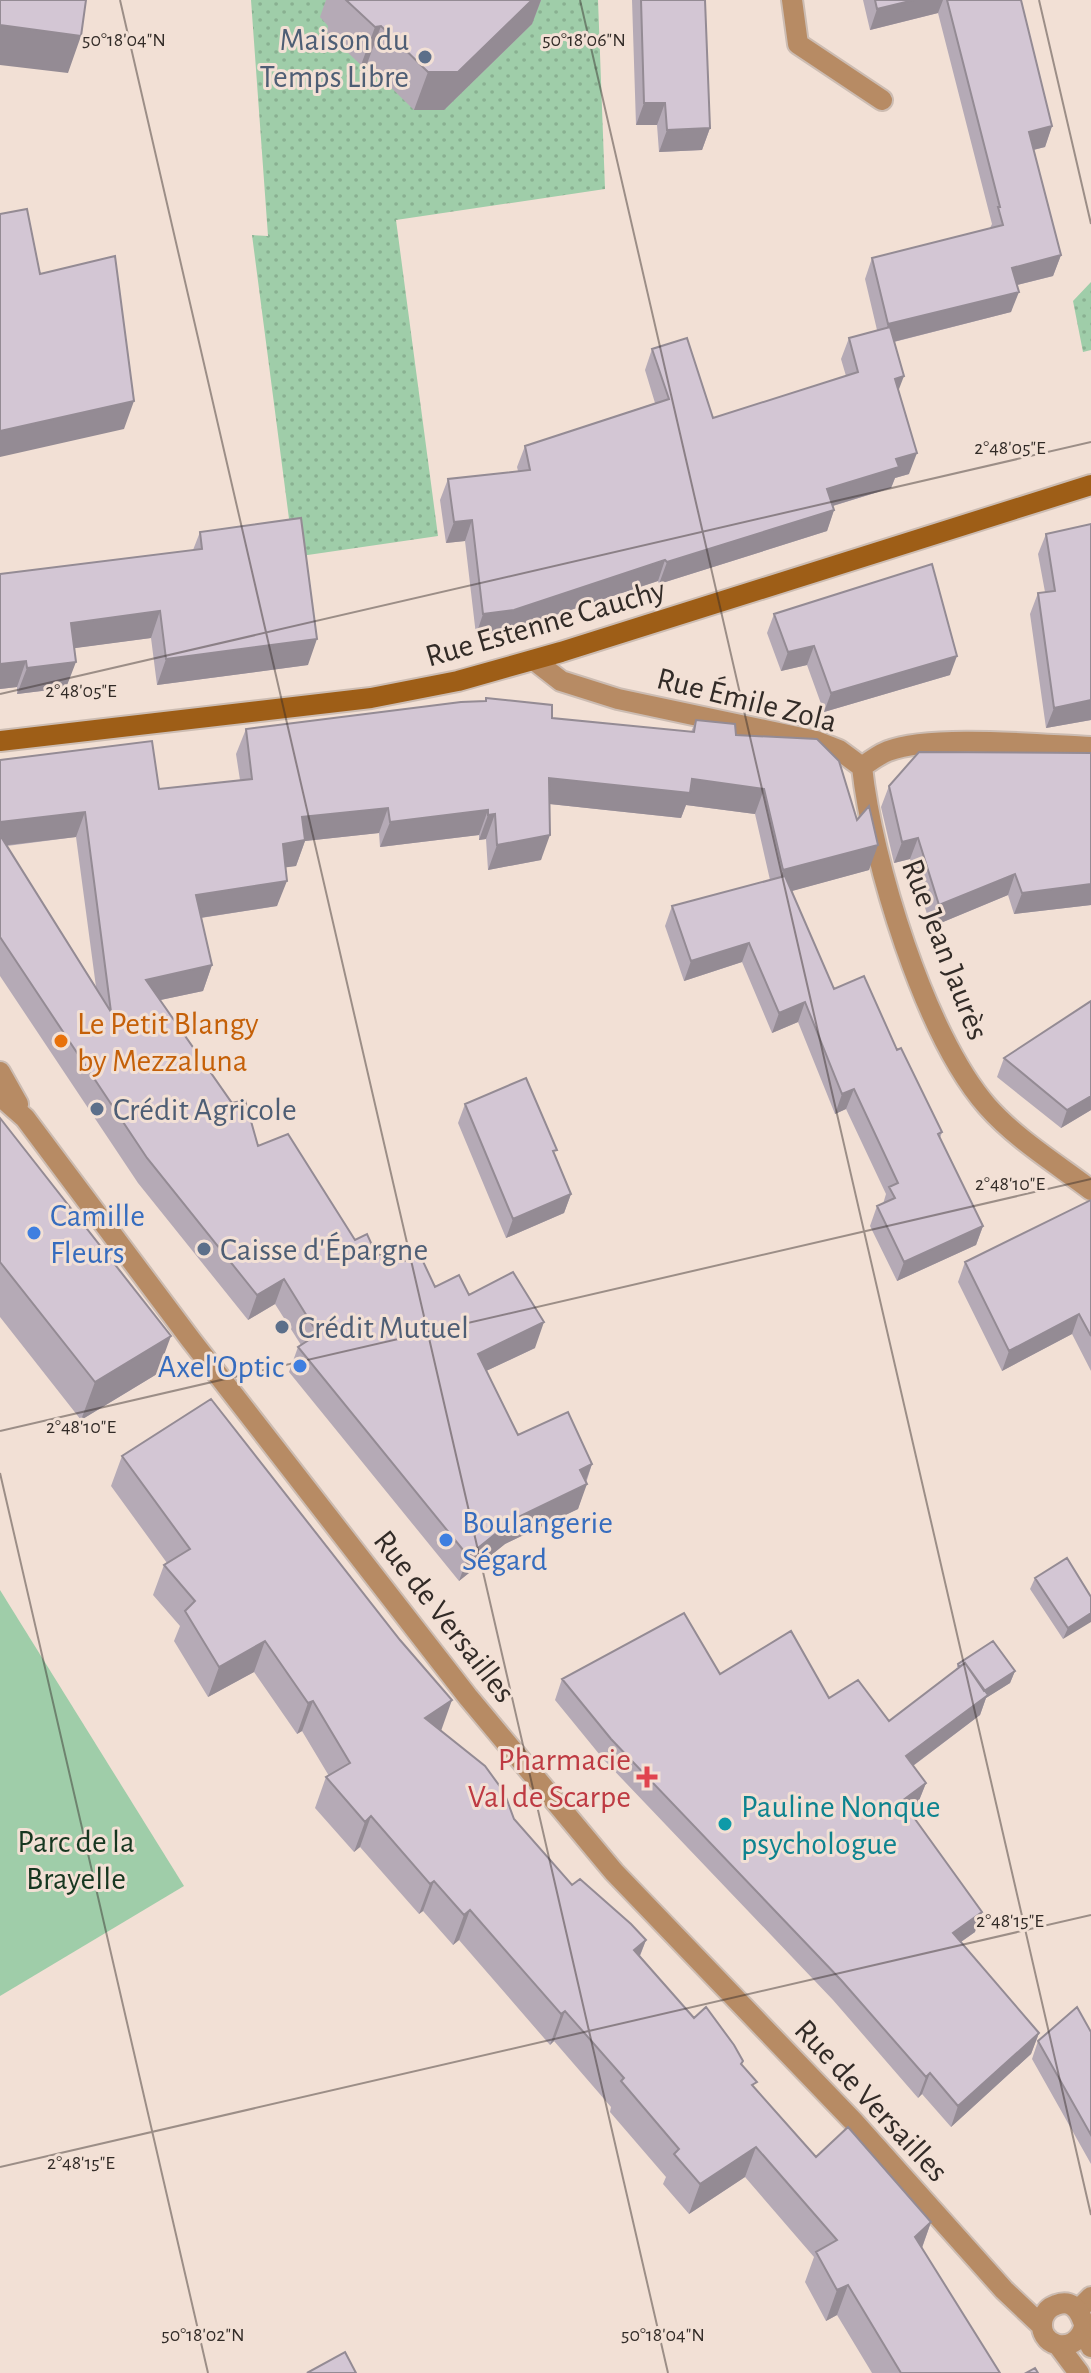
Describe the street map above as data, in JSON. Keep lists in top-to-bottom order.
{
  "streets": {
    "main road": ["Rue Estenne Cauchy"],
    "street": ["Rue Émile Zola", "Rue Jean Jaurès", "Rue de Versailles"]
  },
  "crossings": [
    ["Rue Estenne Cauchy", "Rue Émile Zola"],
    ["Rue Émile Zola", "Rue Jean Jaurès"]
  ],
  "parks": ["Parc de la Brayelle"],
  "places": {
    "other": [
      "Maison du Temps Libre",
      "Le Petit Blangy by Mezzaluna",
      "Crédit Agricole",
      "Camille Fleurs",
      "Caisse d'Épargne",
      "Crédit Mutuel",
      "Axel'Optic",
      "Boulangerie Ségard",
      "Pauline Nonque psychologue"
    ],
    "health": ["Pharmacie Val de Scarpe"]
  },
  "coordinates": [
    "50°18'04\"N",
    "50°18'06\"N",
    "2°48'05\"E",
    "2°48'10\"E",
    "2°48'15\"E",
    "50°18'02\"N"
  ]
}
